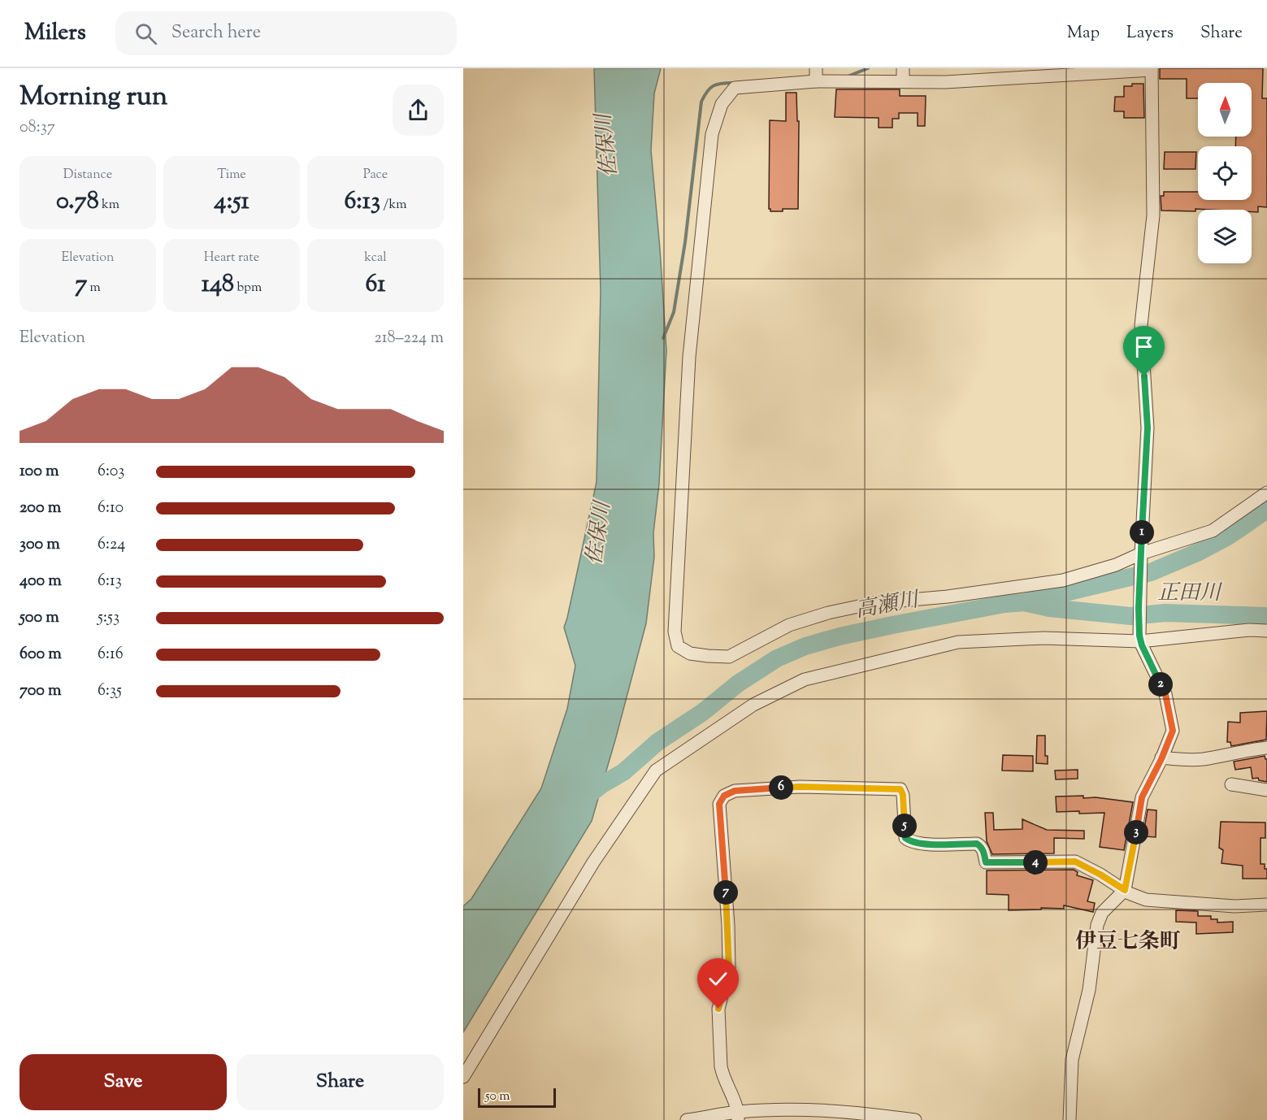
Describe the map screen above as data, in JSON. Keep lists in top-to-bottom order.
{
  "districts": ["伊豆七条町"],
  "water": ["佐保川", "正田川", "高瀬川"],
  "scale_bar": "50 m",
  "north": "top",
  "page": {
    "header": "Milers",
    "search": "Search here",
    "nav": ["Map", "Layers", "Share"],
    "heading": ["Morning run", "08:37"],
    "stats": [
      ["Distance", "0.78 km"],
      ["Time", "4:51"],
      ["Pace", "6:13 /km"],
      ["Elevation", "7 m"],
      ["Heart rate", "148 bpm"],
      ["kcal", "61"]
    ],
    "chart": ["Elevation", "218–224 m"],
    "list": [
      {
        "name": "100 m",
        "note": "6:03"
      },
      {
        "name": "200 m",
        "note": "6:10"
      },
      {
        "name": "300 m",
        "note": "6:24"
      },
      {
        "name": "400 m",
        "note": "6:13"
      },
      {
        "name": "500 m",
        "note": "5:53"
      },
      {
        "name": "600 m",
        "note": "6:16"
      },
      {
        "name": "700 m",
        "note": "6:35"
      }
    ],
    "pins": [
      "1",
      "2",
      "6",
      "5",
      "3",
      "4",
      "7"
    ],
    "buttons": ["Save", "Share"],
    "scale": "50 m"
  }
}
